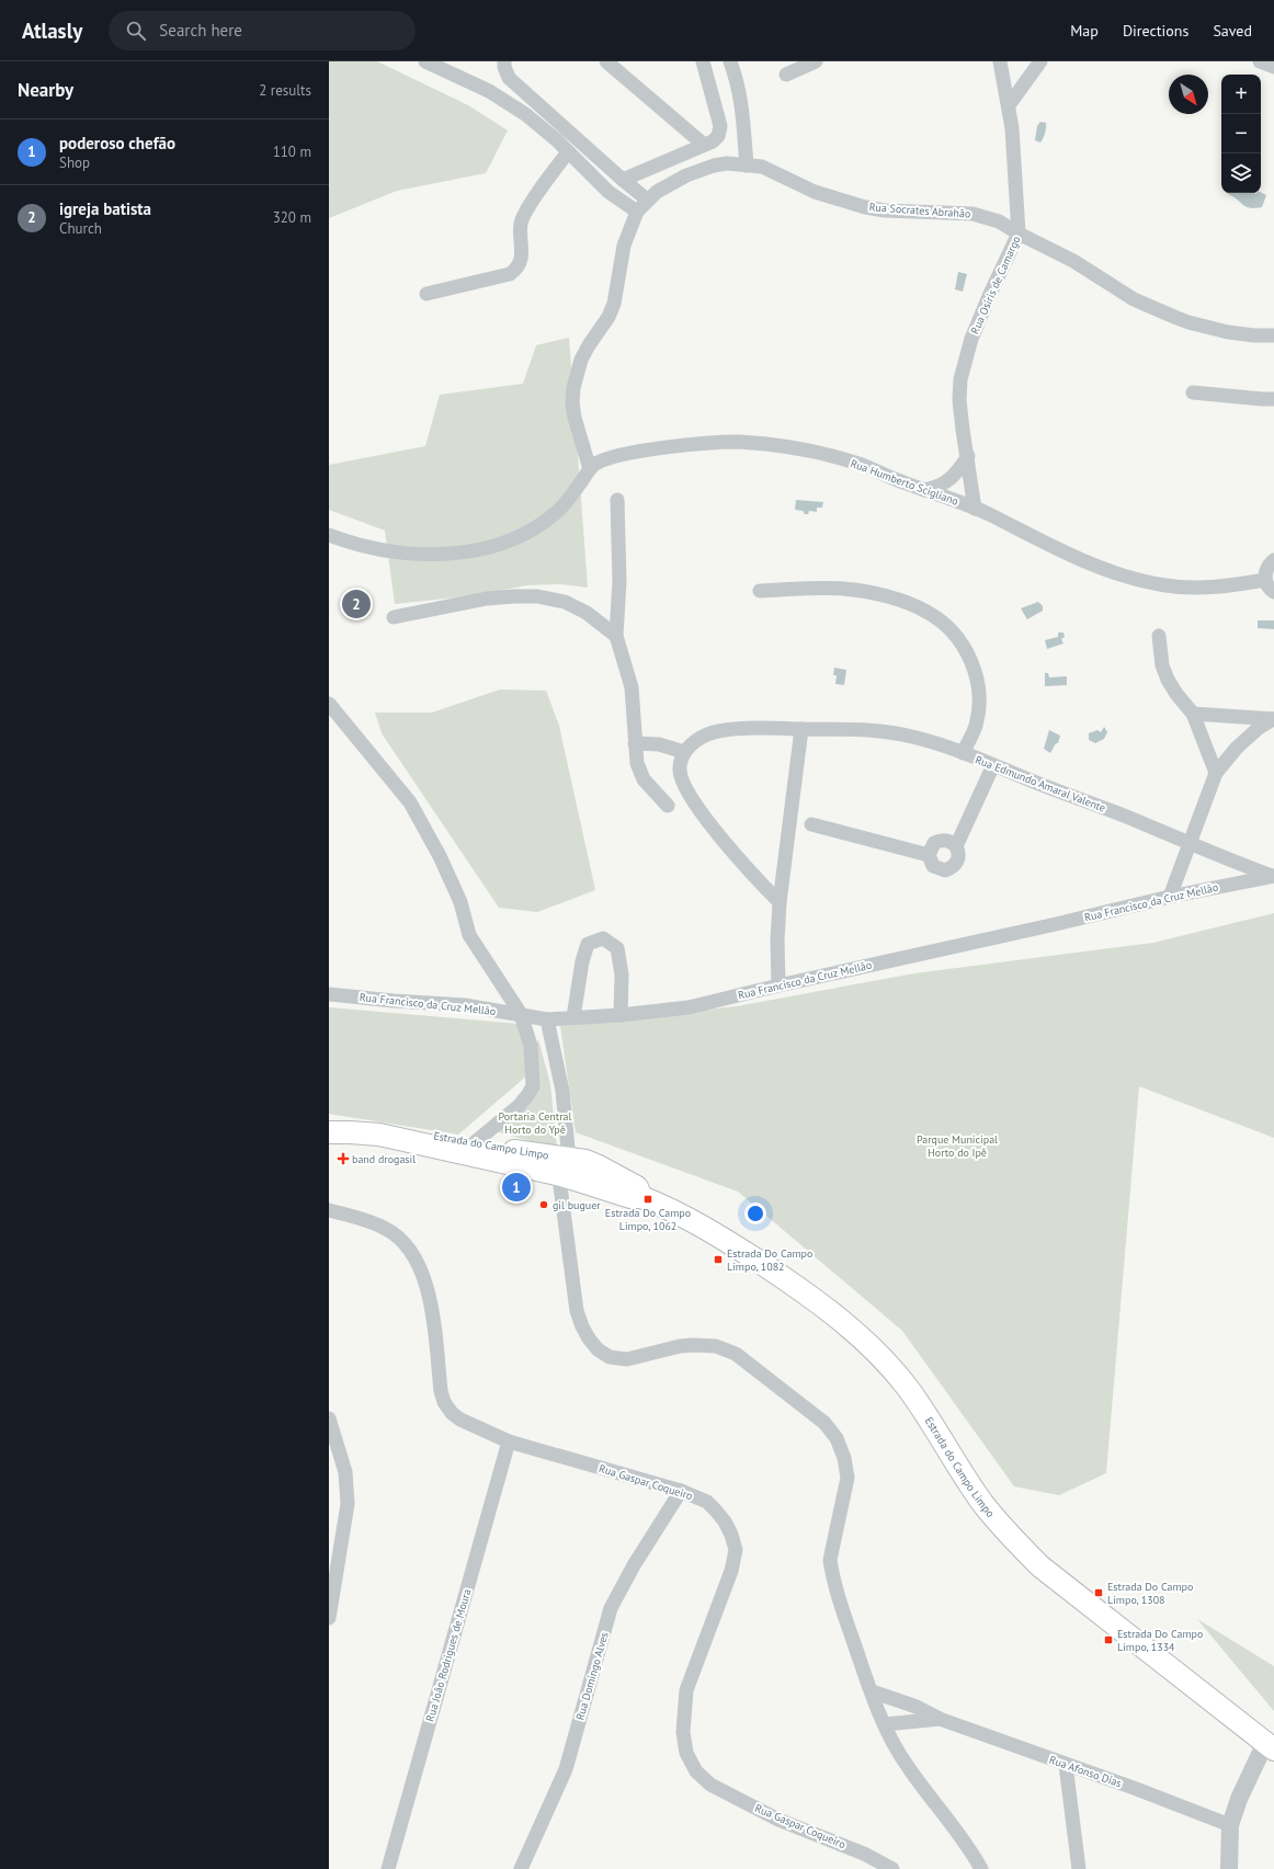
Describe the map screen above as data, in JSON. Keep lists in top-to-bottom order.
{
  "streets": {
    "main road": ["Estrada do Campo Limpo"],
    "street": [
      "Rua Socrates Abrahão",
      "Rua Osiris de Camargo",
      "Rua Humberto Scigliano",
      "Rua Edmundo Amaral Valente",
      "Rua Francisco da Cruz Mellão",
      "Rua Gaspar Coqueiro",
      "Rua João Rodrigues de Moura",
      "Rua Domingo Alves",
      "Rua Afonso Dias"
    ]
  },
  "crossings": [
    ["Rua Socrates Abrahão", "Rua Osiris de Camargo"],
    ["Rua Socrates Abrahão", "Rua Humberto Scigliano"],
    ["Rua Osiris de Camargo", "Rua Humberto Scigliano"],
    ["Rua Edmundo Amaral Valente", "Rua Francisco da Cruz Mellão"],
    ["Rua Gaspar Coqueiro", "Rua João Rodrigues de Moura"],
    ["Rua Gaspar Coqueiro", "Rua Domingo Alves"]
  ],
  "parks": ["Portaria Central Horto do Ypê", "Parque Municipal Horto do Ipê"],
  "places": {
    "health": ["band drogasil"],
    "transit": [
      "Estrada Do Campo Limpo, 1062",
      "Estrada Do Campo Limpo, 1082",
      "Estrada Do Campo Limpo, 1308",
      "Estrada Do Campo Limpo, 1334"
    ],
    "other": ["gil buguer"]
  },
  "north": "bottom right",
  "page": {
    "header": "Atlasly",
    "search": "Search here",
    "nav": ["Map", "Directions", "Saved"],
    "heading": ["Nearby", "2 results"],
    "map_buttons": ["+", "−"],
    "list": [
      {
        "mark": "1",
        "name": "poderoso chefão",
        "note": "Shop",
        "value": "110 m"
      },
      {
        "mark": "2",
        "name": "igreja batista",
        "note": "Church",
        "value": "320 m"
      }
    ],
    "pins": ["2", "1"]
  }
}
